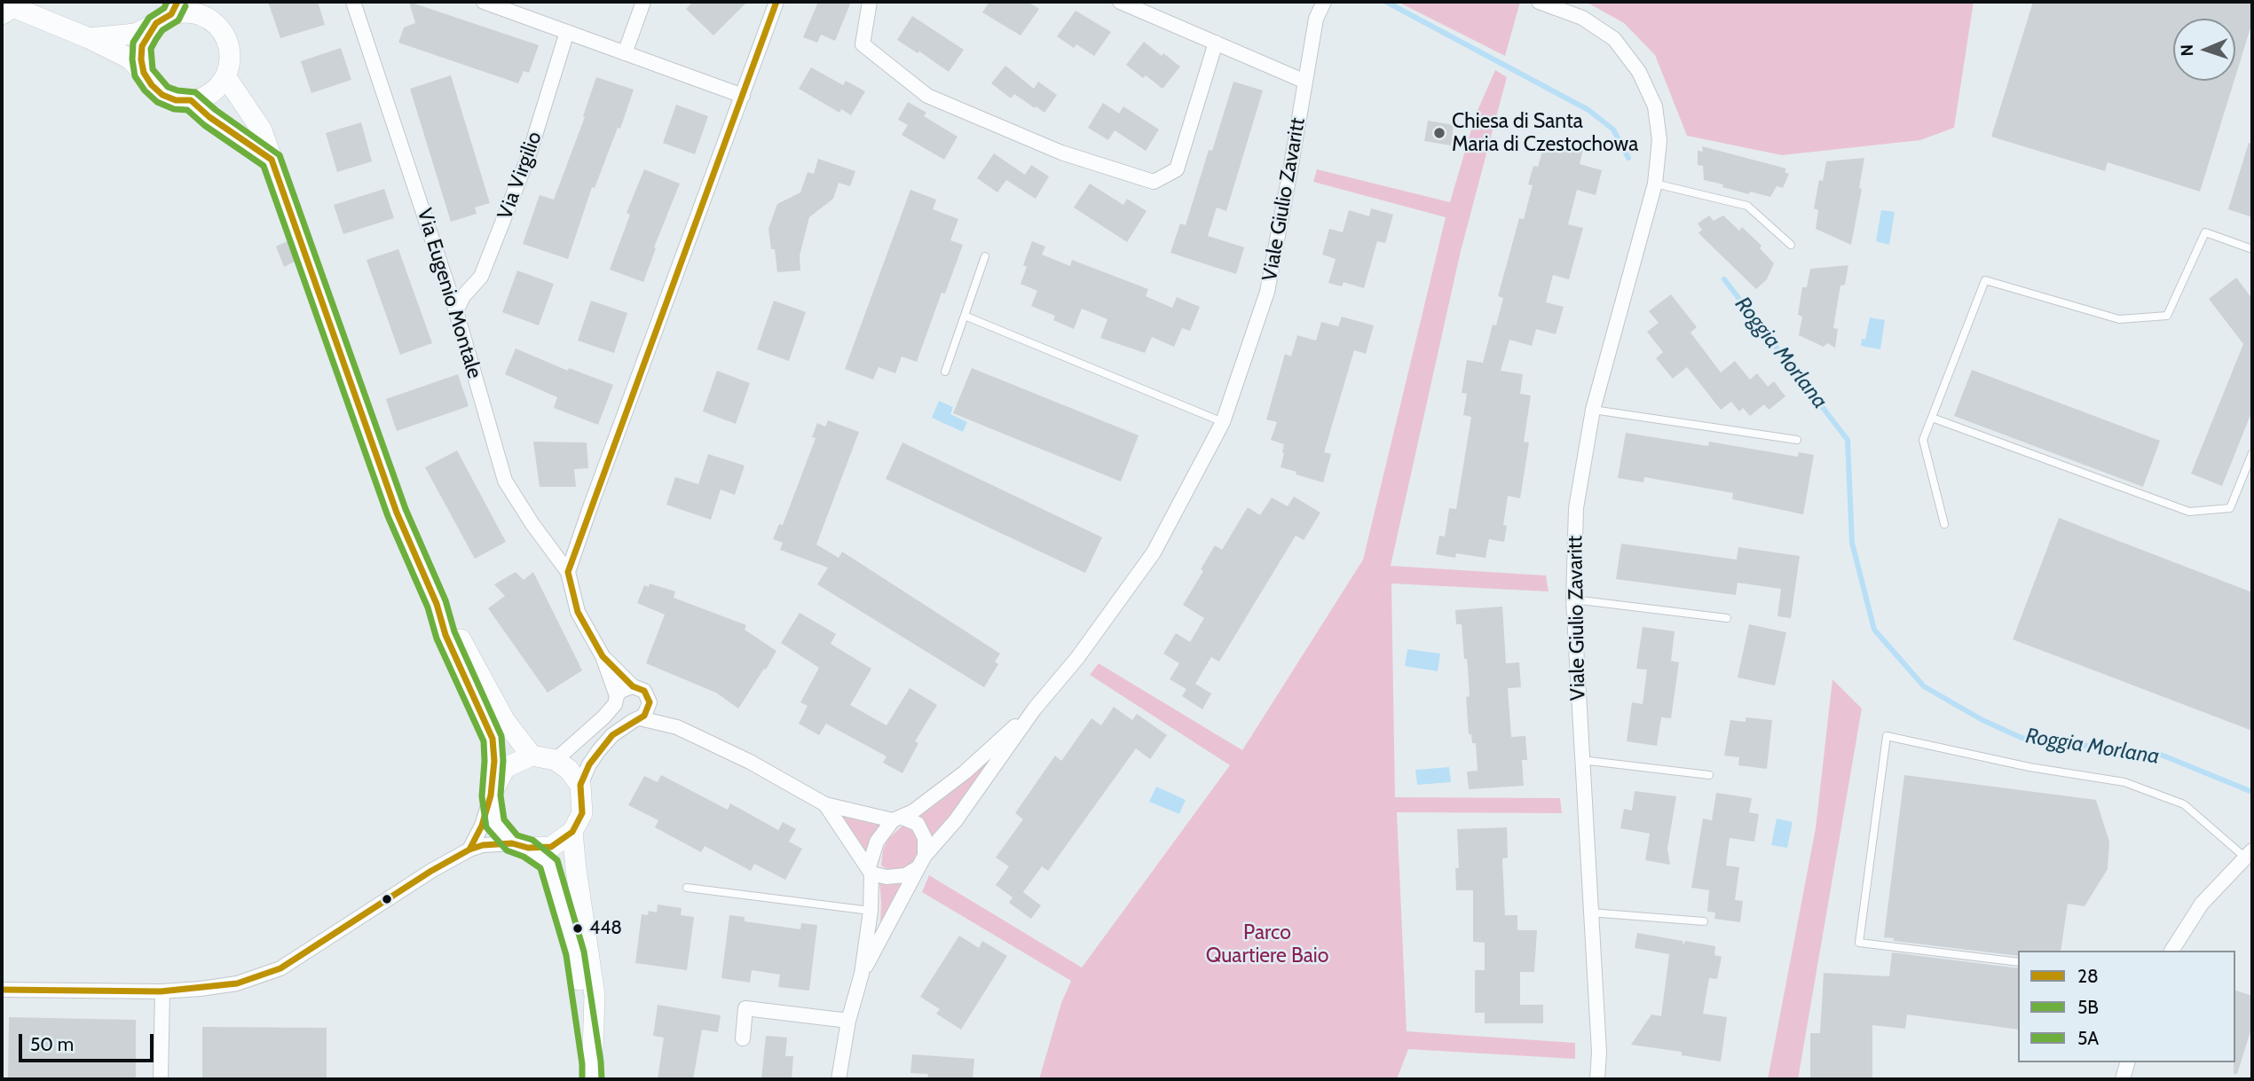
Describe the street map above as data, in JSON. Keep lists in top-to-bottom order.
{
  "streets": {
    "street": ["Via Virgilio", "Viale Giulio Zavaritt", "Via Eugenio Montale"]
  },
  "crossings": [
    ["Via Virgilio", "Via Eugenio Montale"]
  ],
  "water": ["Roggia Morlana"],
  "parks": ["Parco Quartiere Baio"],
  "places": ["Chiesa di Santa Maria di Czestochowa", "448"],
  "lines": ["transit line 28", "transit line 5B", "transit line 5A"],
  "legend": ["28", "5B", "5A"],
  "scale_bar": "50 m",
  "north": "left"
}
